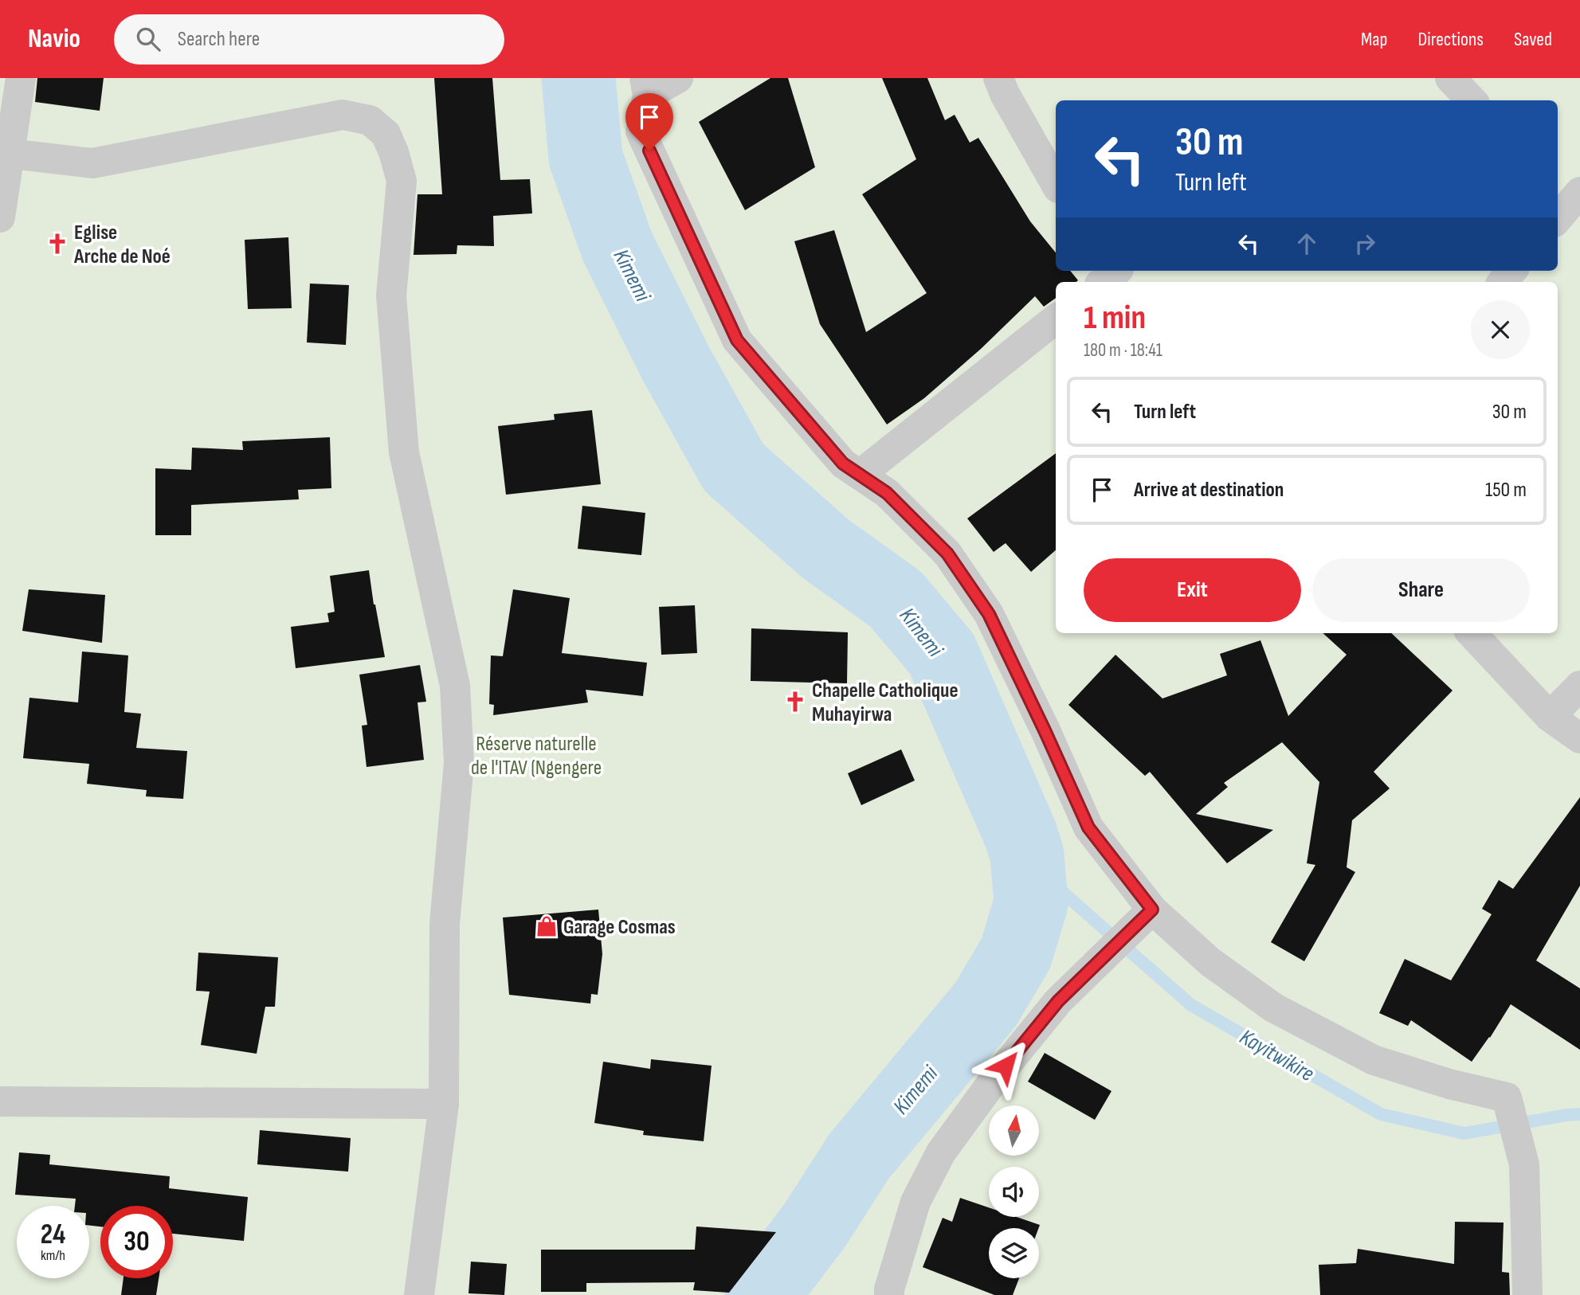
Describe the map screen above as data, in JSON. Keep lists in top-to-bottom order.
{
  "water": ["Kimemi", "Kayitwikire"],
  "parks": ["Réserve naturelle de l'ITAV (Ngengere"],
  "places": {
    "church": ["Eglise Arche de Noé", "Chapelle Catholique Muhayirwa"],
    "shop": ["Garage Cosmas"]
  },
  "north": "top",
  "page": {
    "header": "Navio",
    "search": "Search here",
    "nav": ["Map", "Directions", "Saved"],
    "turn": ["30 m", "Turn left"],
    "heading": ["1 min", "180 m · 18:41"],
    "list": [
      {
        "name": "Turn left",
        "value": "30 m"
      },
      {
        "name": "Arrive at destination",
        "value": "150 m"
      }
    ],
    "buttons": ["Exit", "Share"],
    "speed": "24 km/h",
    "limit": "30"
  }
}
